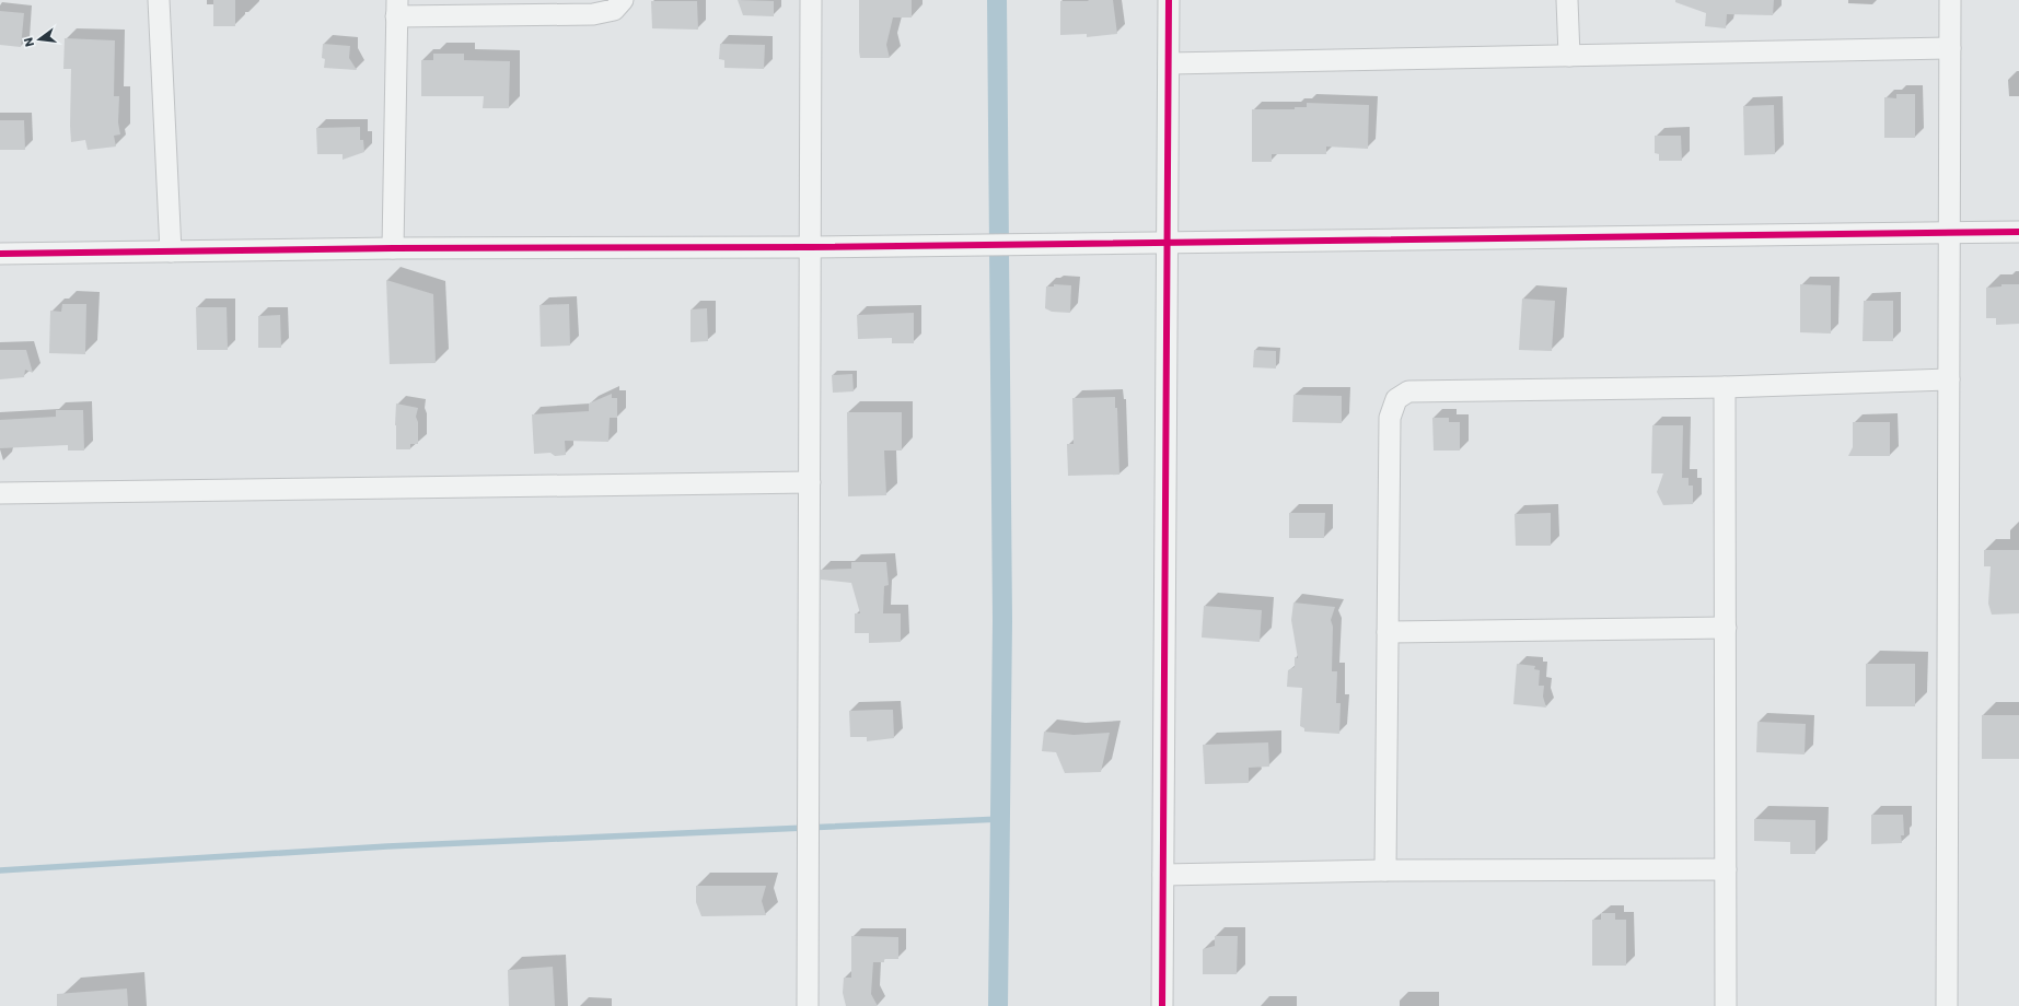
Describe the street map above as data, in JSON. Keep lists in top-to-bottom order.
{
  "north": "left"
}
